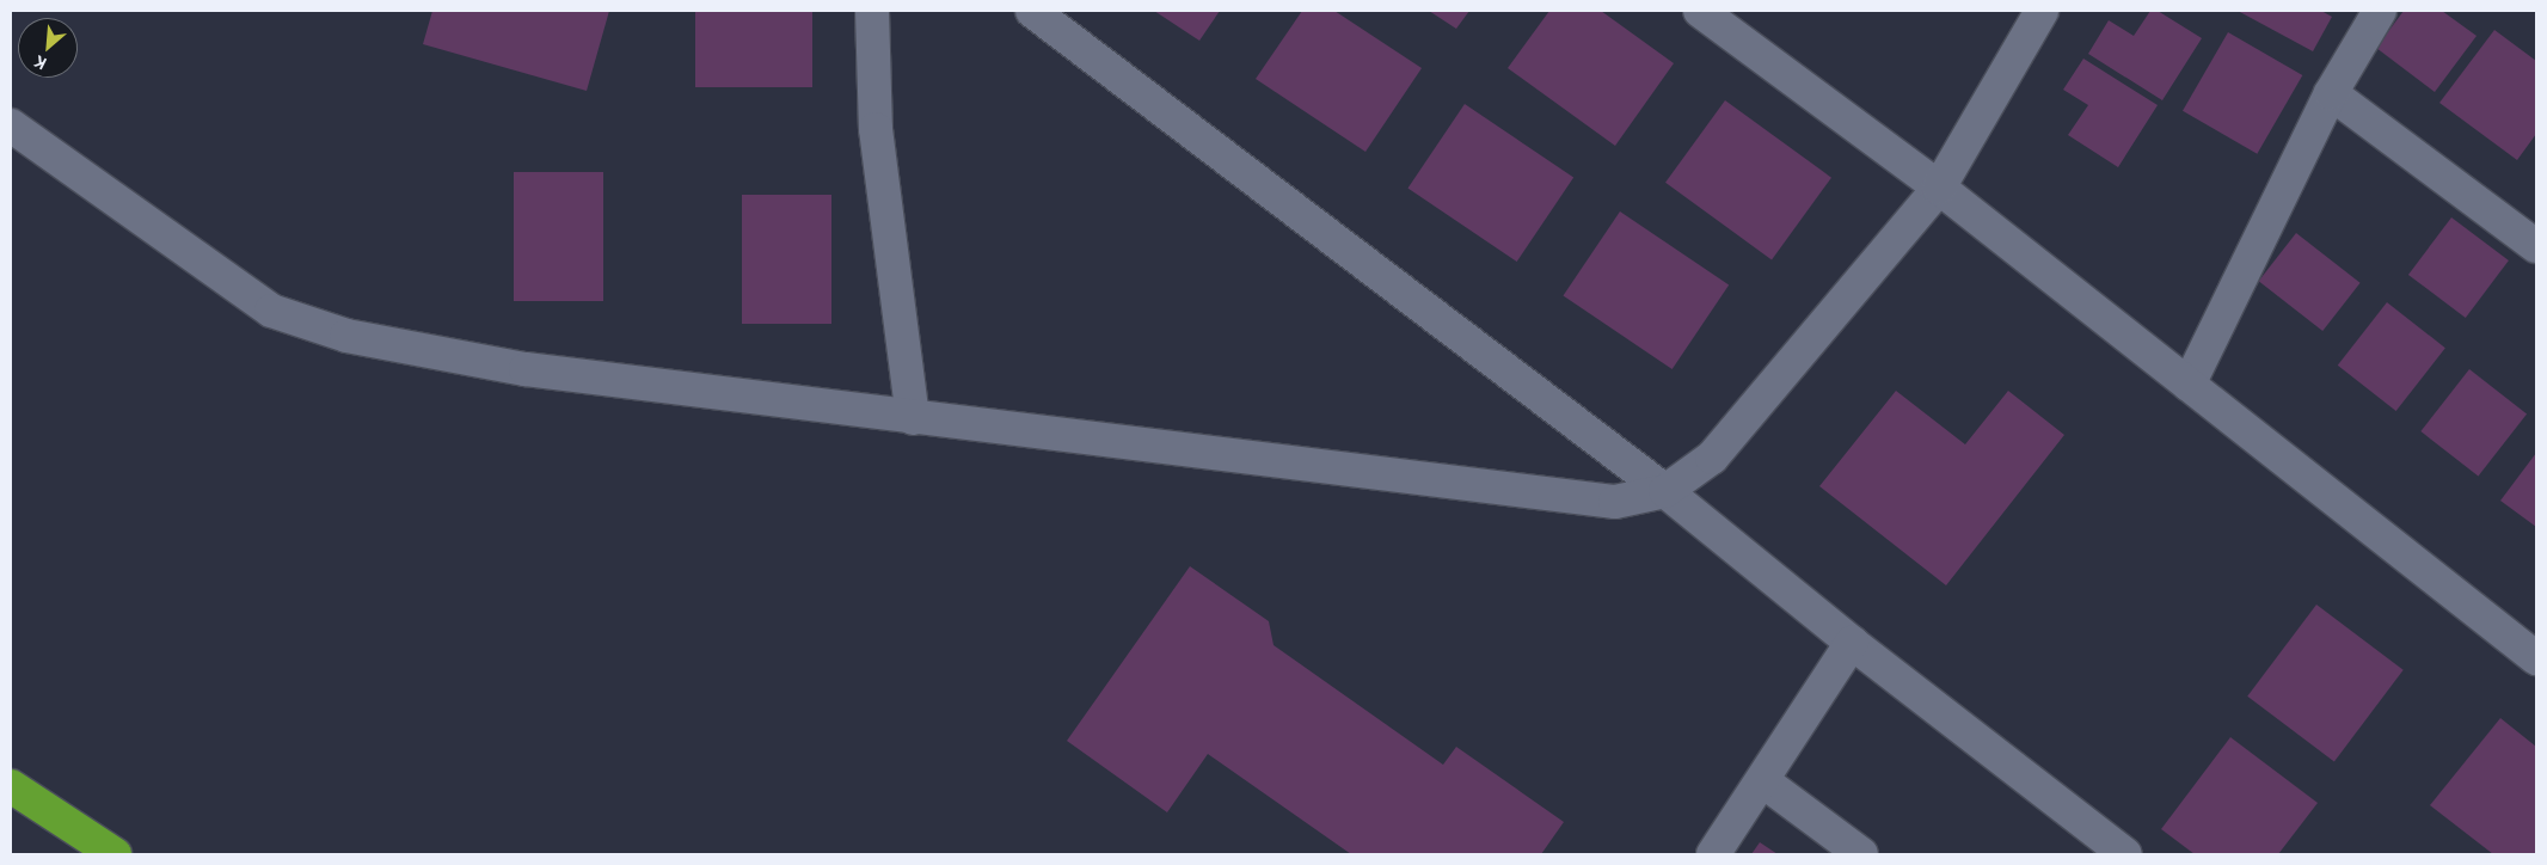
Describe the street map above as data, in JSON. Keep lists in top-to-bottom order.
{
  "north": "bottom left"
}
